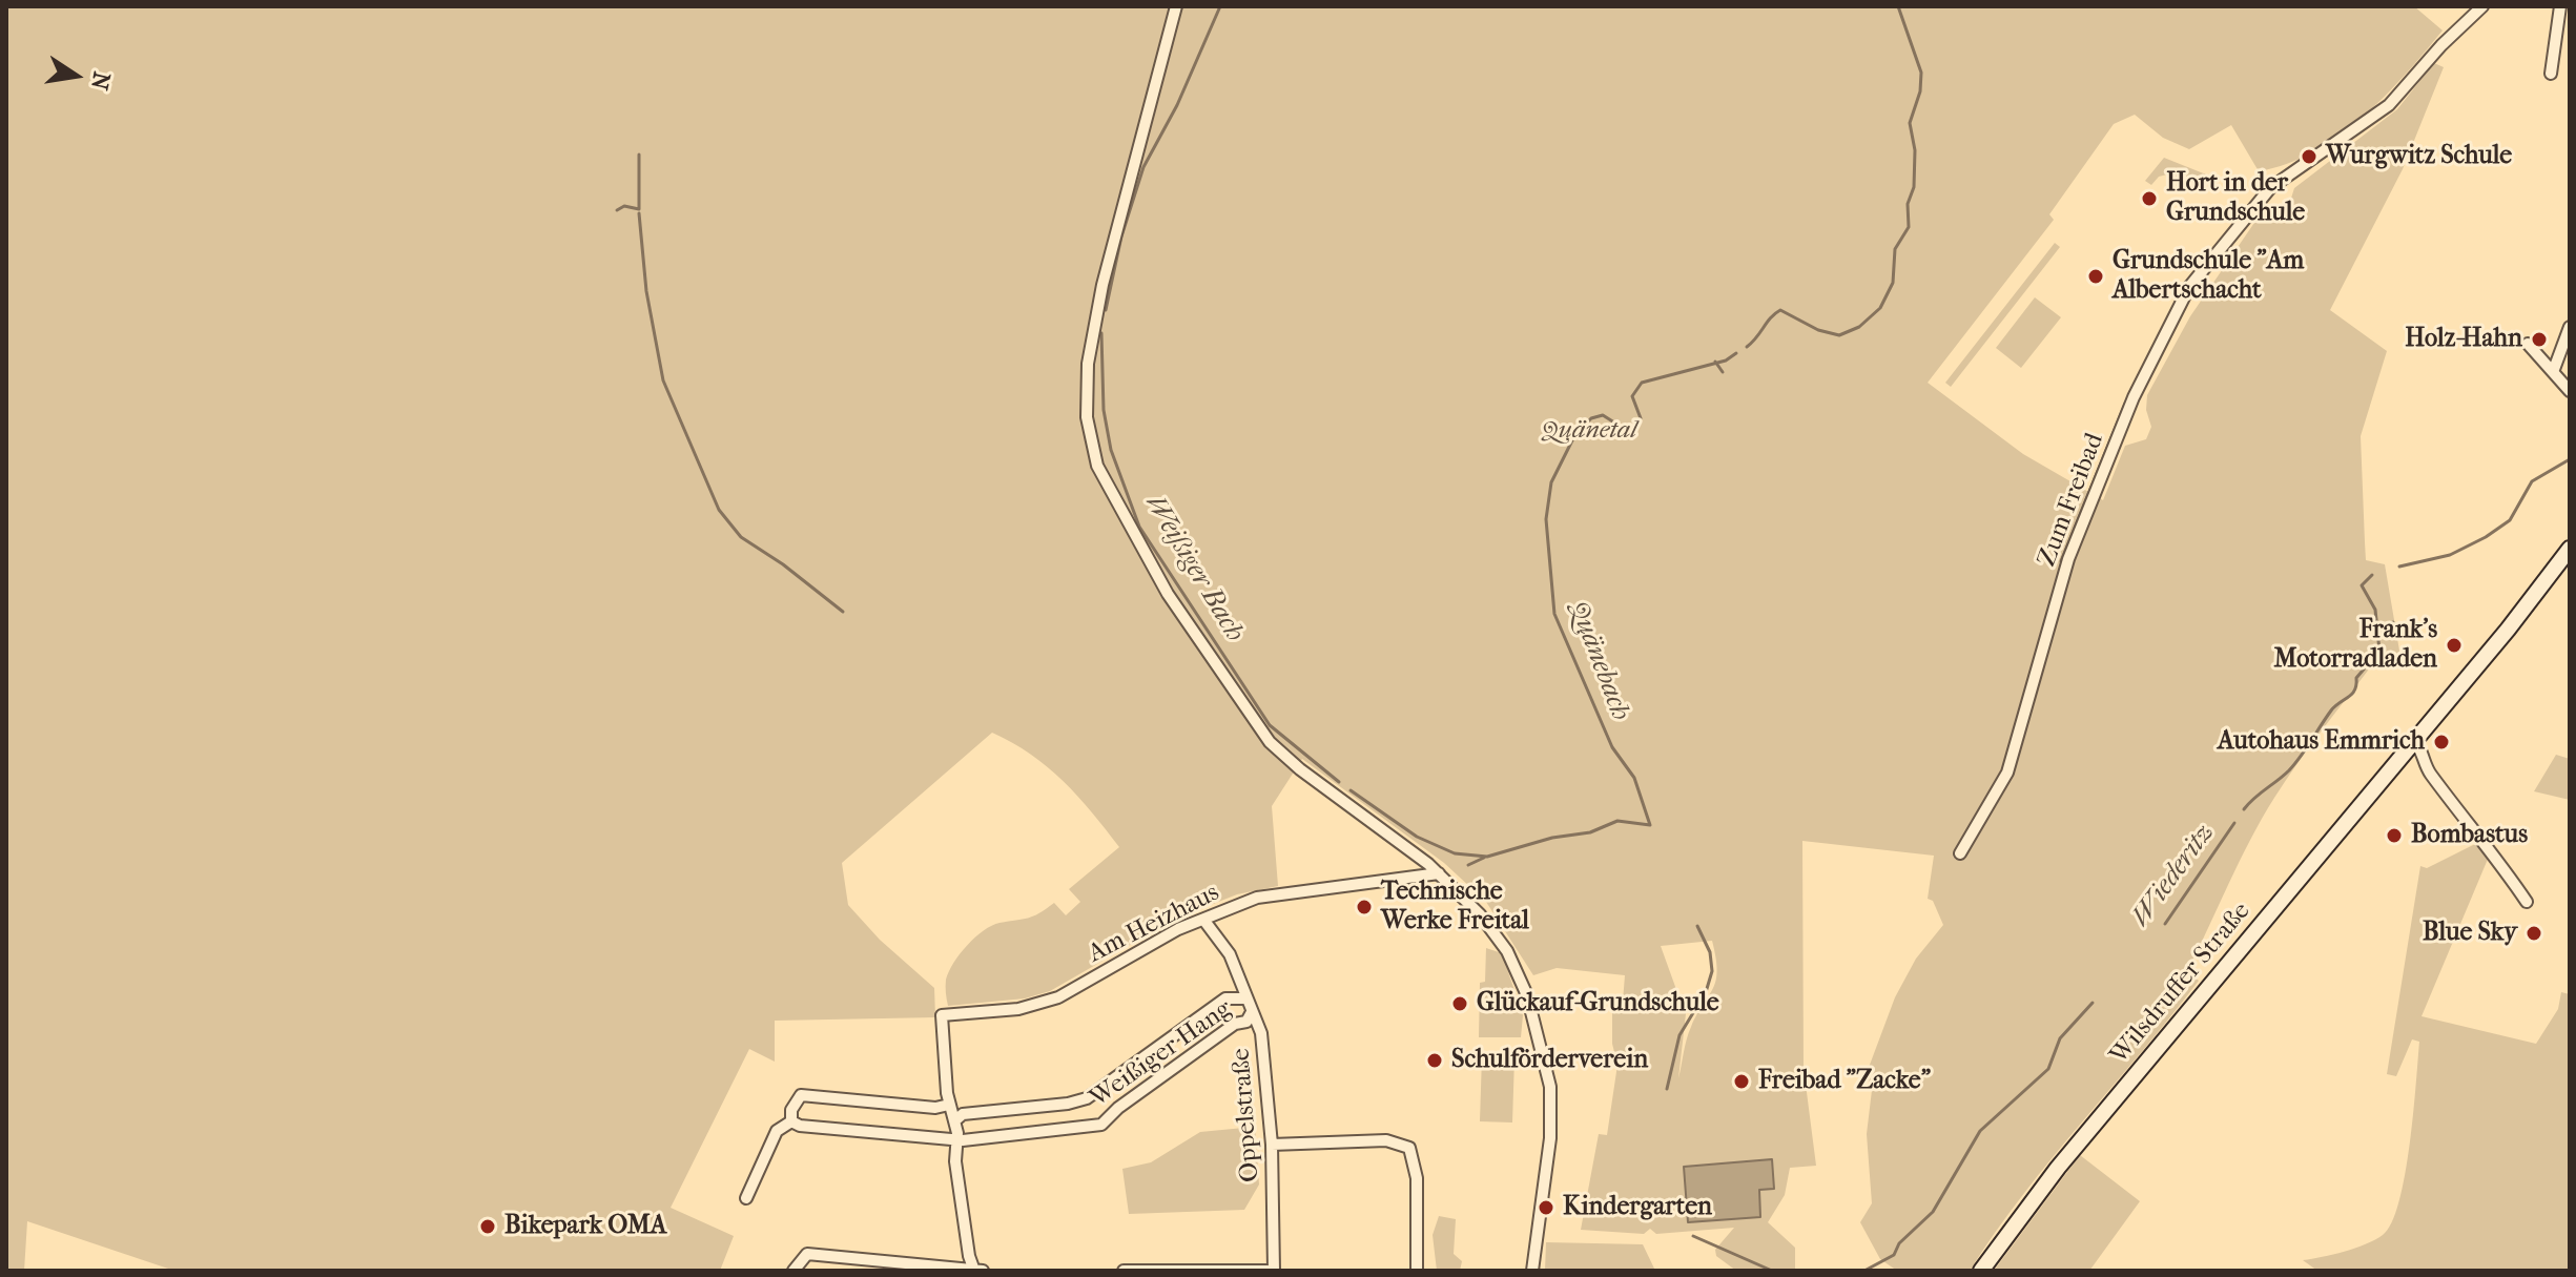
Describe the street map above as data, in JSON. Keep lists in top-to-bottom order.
{
  "streets": {
    "main road": ["Wilsdruffer Straße"],
    "street": [
      "Zum Freibad",
      "Am Heizhaus",
      "Weißiger Hang",
      "Oppelstraße"
    ]
  },
  "crossings": [
    ["Am Heizhaus", "Oppelstraße"],
    ["Weißiger Hang", "Oppelstraße"]
  ],
  "water": ["Weißiger Bach", "Quänebach", "Wiederitz"],
  "parks": ["Quänetal"],
  "places": [
    "Wurgwitz Schule",
    "Hort in der Grundschule",
    "Grundschule \"Am Albertschacht",
    "Holz-Hahn",
    "Frank's Motorradladen",
    "Autohaus Emmrich",
    "Bombastus",
    "Technische Werke Freital",
    "Blue Sky",
    "Glückauf-Grundschule",
    "Schulförderverein",
    "Freibad \"Zacke\"",
    "Kindergarten",
    "Bikepark OMA"
  ],
  "north": "right"
}
